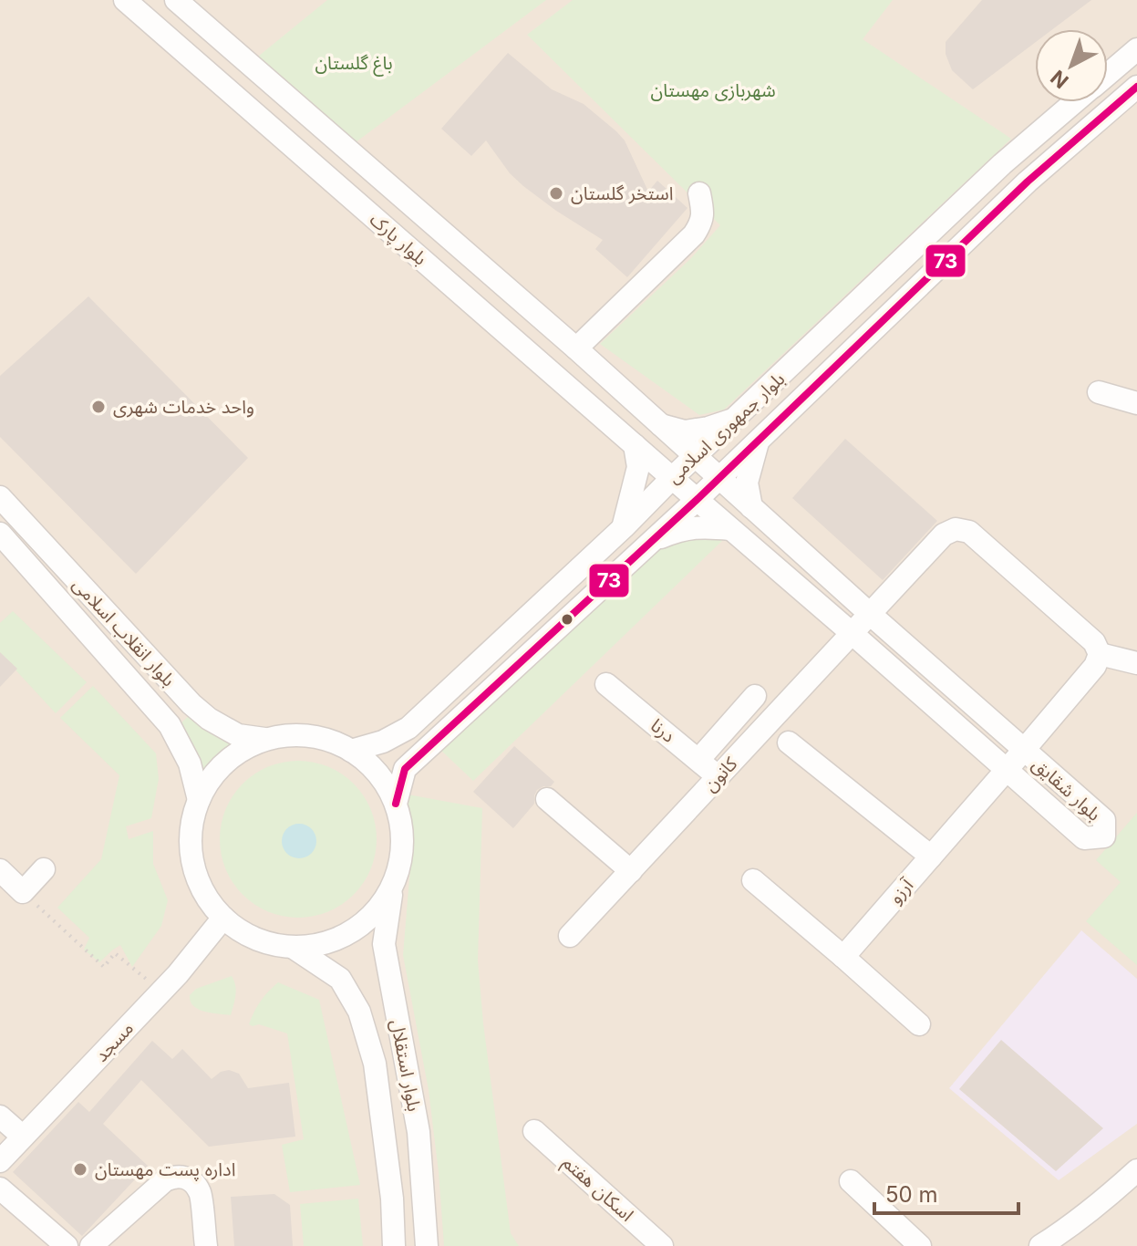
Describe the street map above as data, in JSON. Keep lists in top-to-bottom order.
{
  "streets": {
    "street": [
      "بلوار پارک",
      "بلوار جمهوری اسلامی",
      "بلوار انقلاب اسلامی",
      "درنا",
      "کانون",
      "بلوار شقایق",
      "آرزو",
      "مسجد",
      "بلوار استقلال",
      "اسکان هفتم"
    ]
  },
  "crossings": [
    ["بلوار پارک", "بلوار جمهوری اسلامی"],
    ["بلوار پارک", "بلوار شقایق"],
    ["بلوار جمهوری اسلامی", "بلوار انقلاب اسلامی"],
    ["بلوار جمهوری اسلامی", "بلوار شقایق"],
    ["بلوار جمهوری اسلامی", "مسجد"],
    ["بلوار جمهوری اسلامی", "بلوار استقلال"],
    ["بلوار انقلاب اسلامی", "مسجد"],
    ["بلوار انقلاب اسلامی", "بلوار استقلال"],
    ["درنا", "کانون"],
    ["کانون", "بلوار شقایق"],
    ["کانون", "آرزو"],
    ["بلوار شقایق", "آرزو"],
    ["مسجد", "بلوار استقلال"]
  ],
  "parks": ["باغ گلستان", "شهربازی مهستان"],
  "places": ["استخر گلستان", "واحد خدمات شهری", "اداره پست مهستان"],
  "lines": ["transit line 73"],
  "scale_bar": "50 m",
  "north": "bottom left"
}
